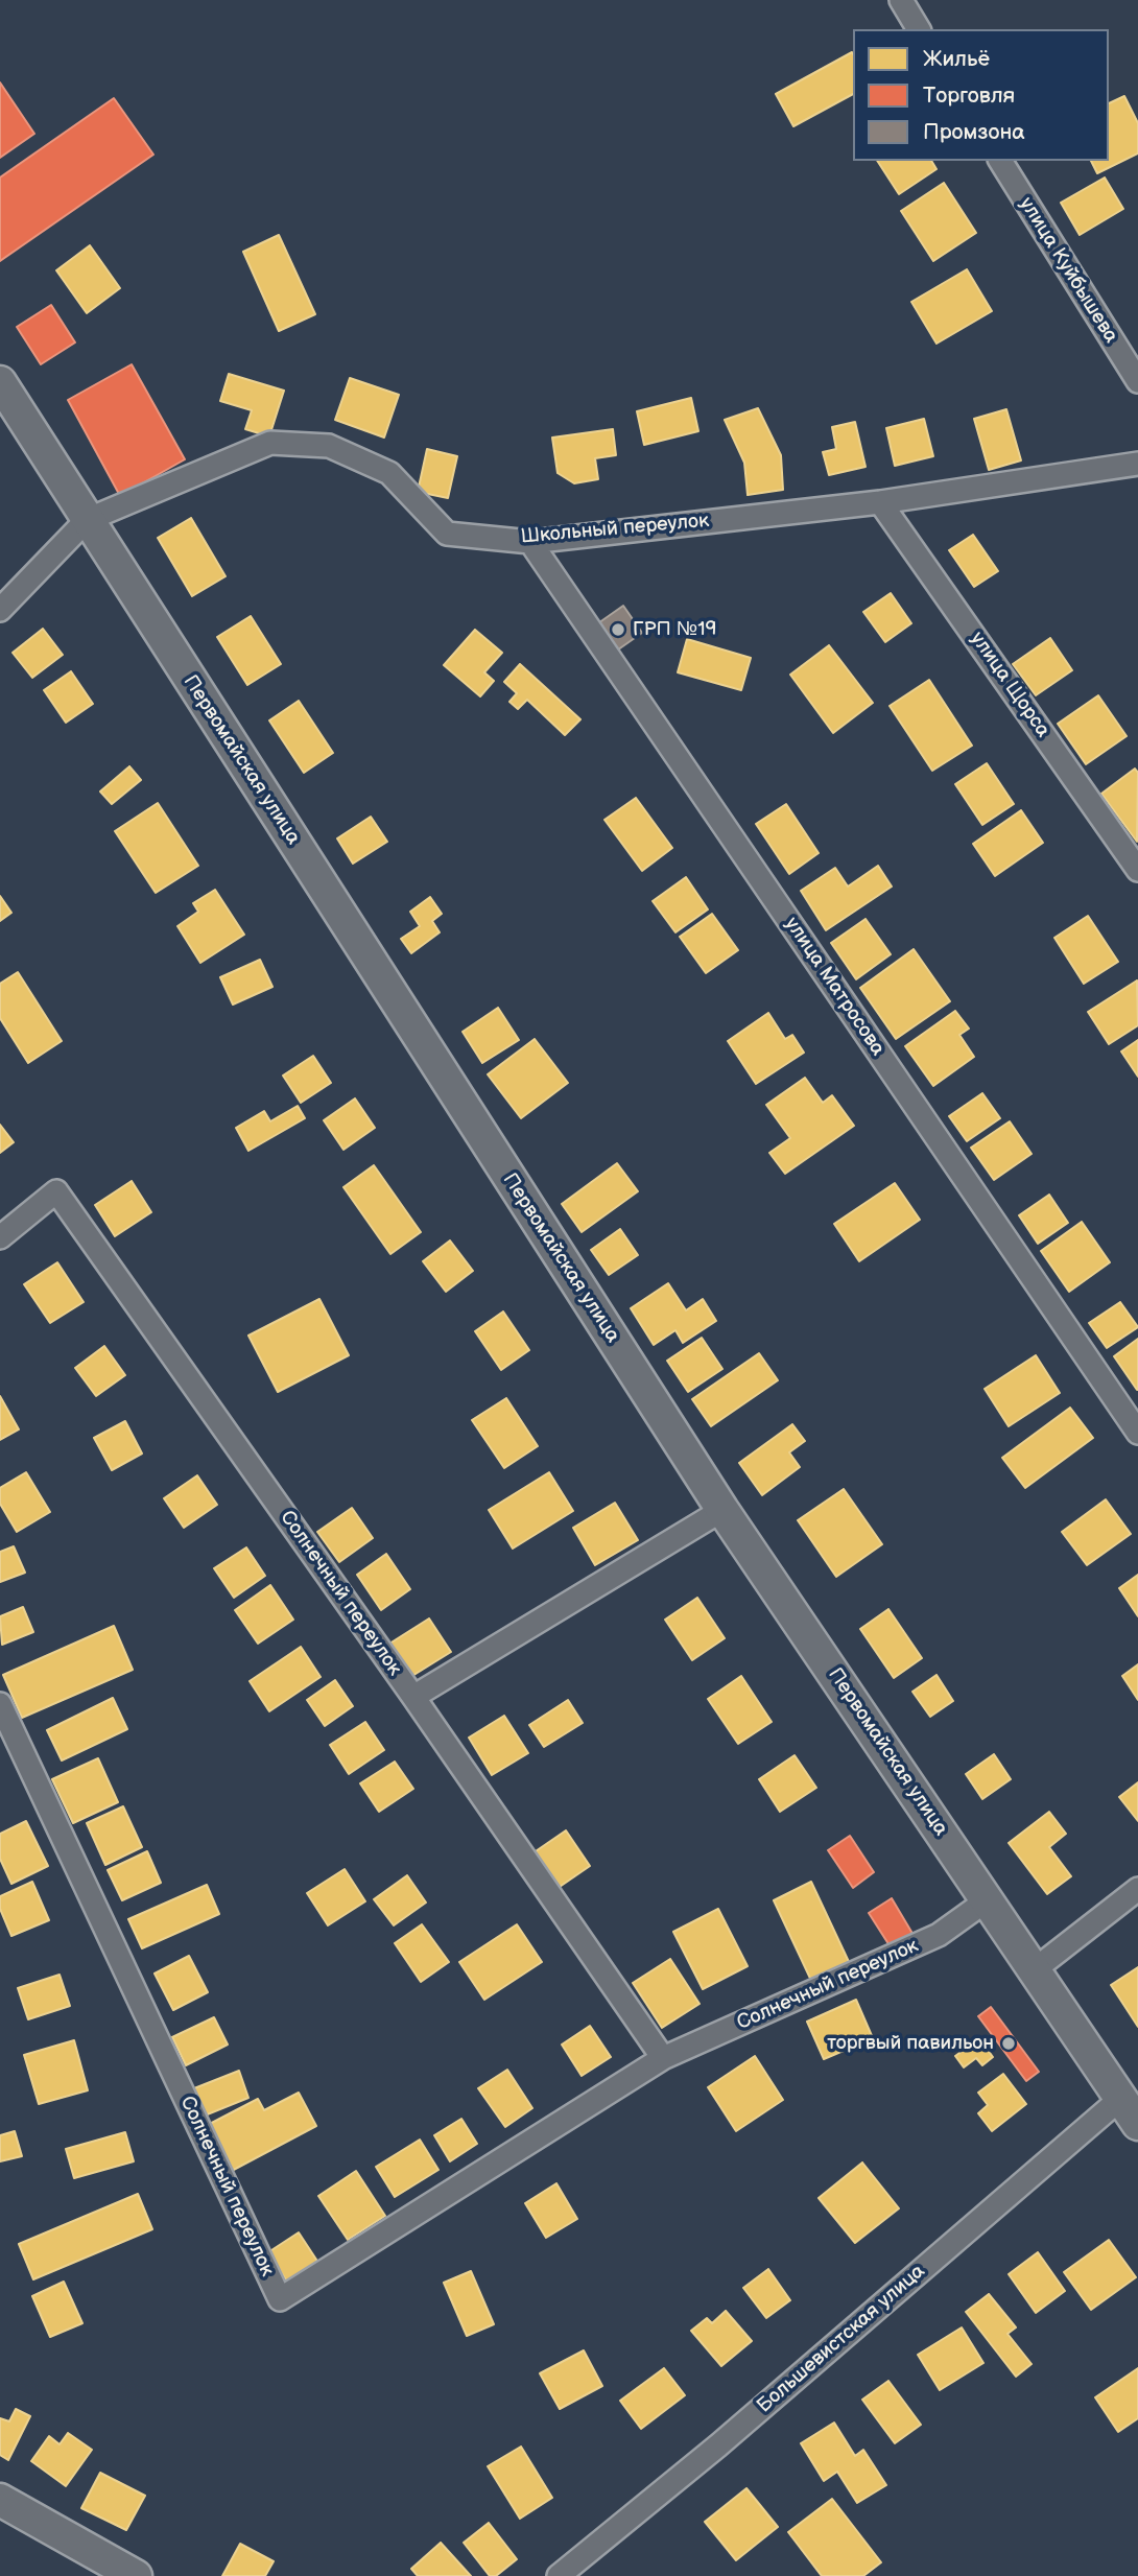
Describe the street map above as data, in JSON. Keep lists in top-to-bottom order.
{
  "streets": {
    "main road": ["Первомайская улица"],
    "street": [
      "улица Куйбышева",
      "Школьный переулок",
      "улица Щорса",
      "улица Матросова",
      "Солнечный переулок",
      "Большевистская улица"
    ]
  },
  "crossings": [
    ["Школьный переулок", "улица Щорса"],
    ["Школьный переулок", "Первомайская улица"],
    ["Школьный переулок", "улица Матросова"],
    ["Первомайская улица", "Солнечный переулок"],
    ["Первомайская улица", "Большевистская улица"]
  ],
  "places": ["ГРП №19", "торгвый павильон"],
  "legend": ["Жильё", "Торговля", "Промзона"]
}
